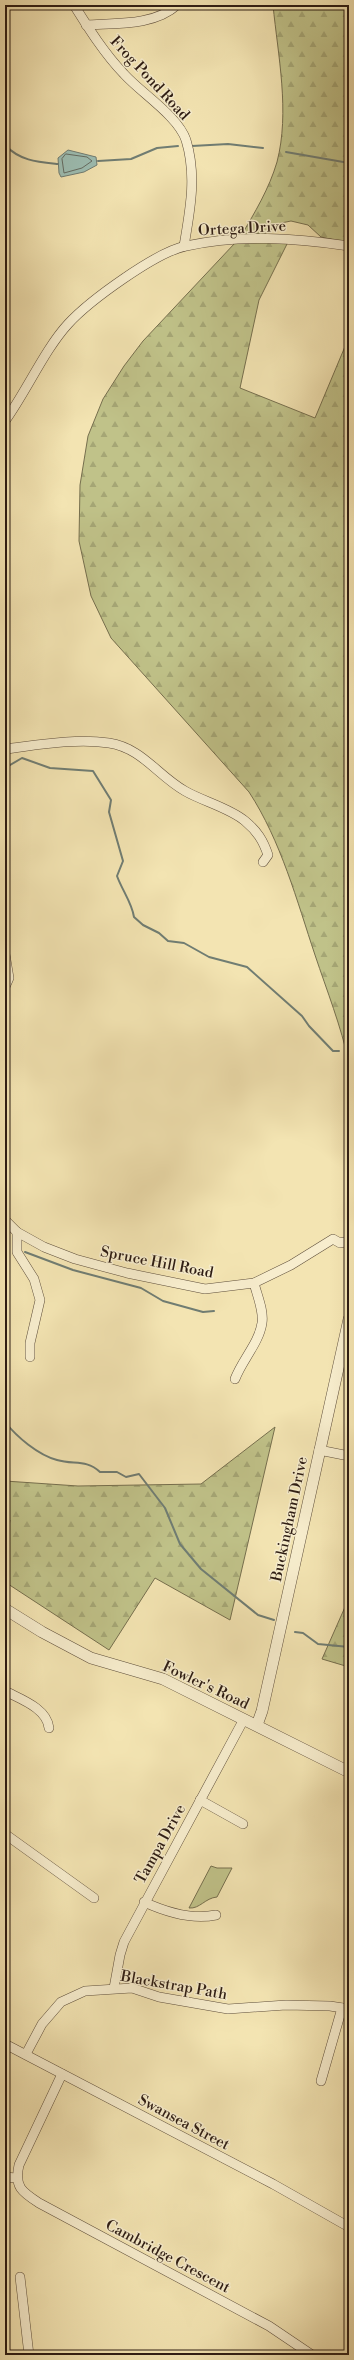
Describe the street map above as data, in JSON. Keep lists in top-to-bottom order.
{
  "streets": {
    "street": [
      "Frog Pond Road",
      "Ortega Drive",
      "Spruce Hill Road",
      "Buckingham Drive",
      "Fowler's Road",
      "Tampa Drive",
      "Blackstrap Path",
      "Swansea Street",
      "Cambridge Crescent"
    ]
  },
  "crossings": [
    ["Frog Pond Road", "Ortega Drive"],
    ["Buckingham Drive", "Fowler's Road"],
    ["Fowler's Road", "Tampa Drive"],
    ["Tampa Drive", "Blackstrap Path"],
    ["Blackstrap Path", "Swansea Street"]
  ]
}
